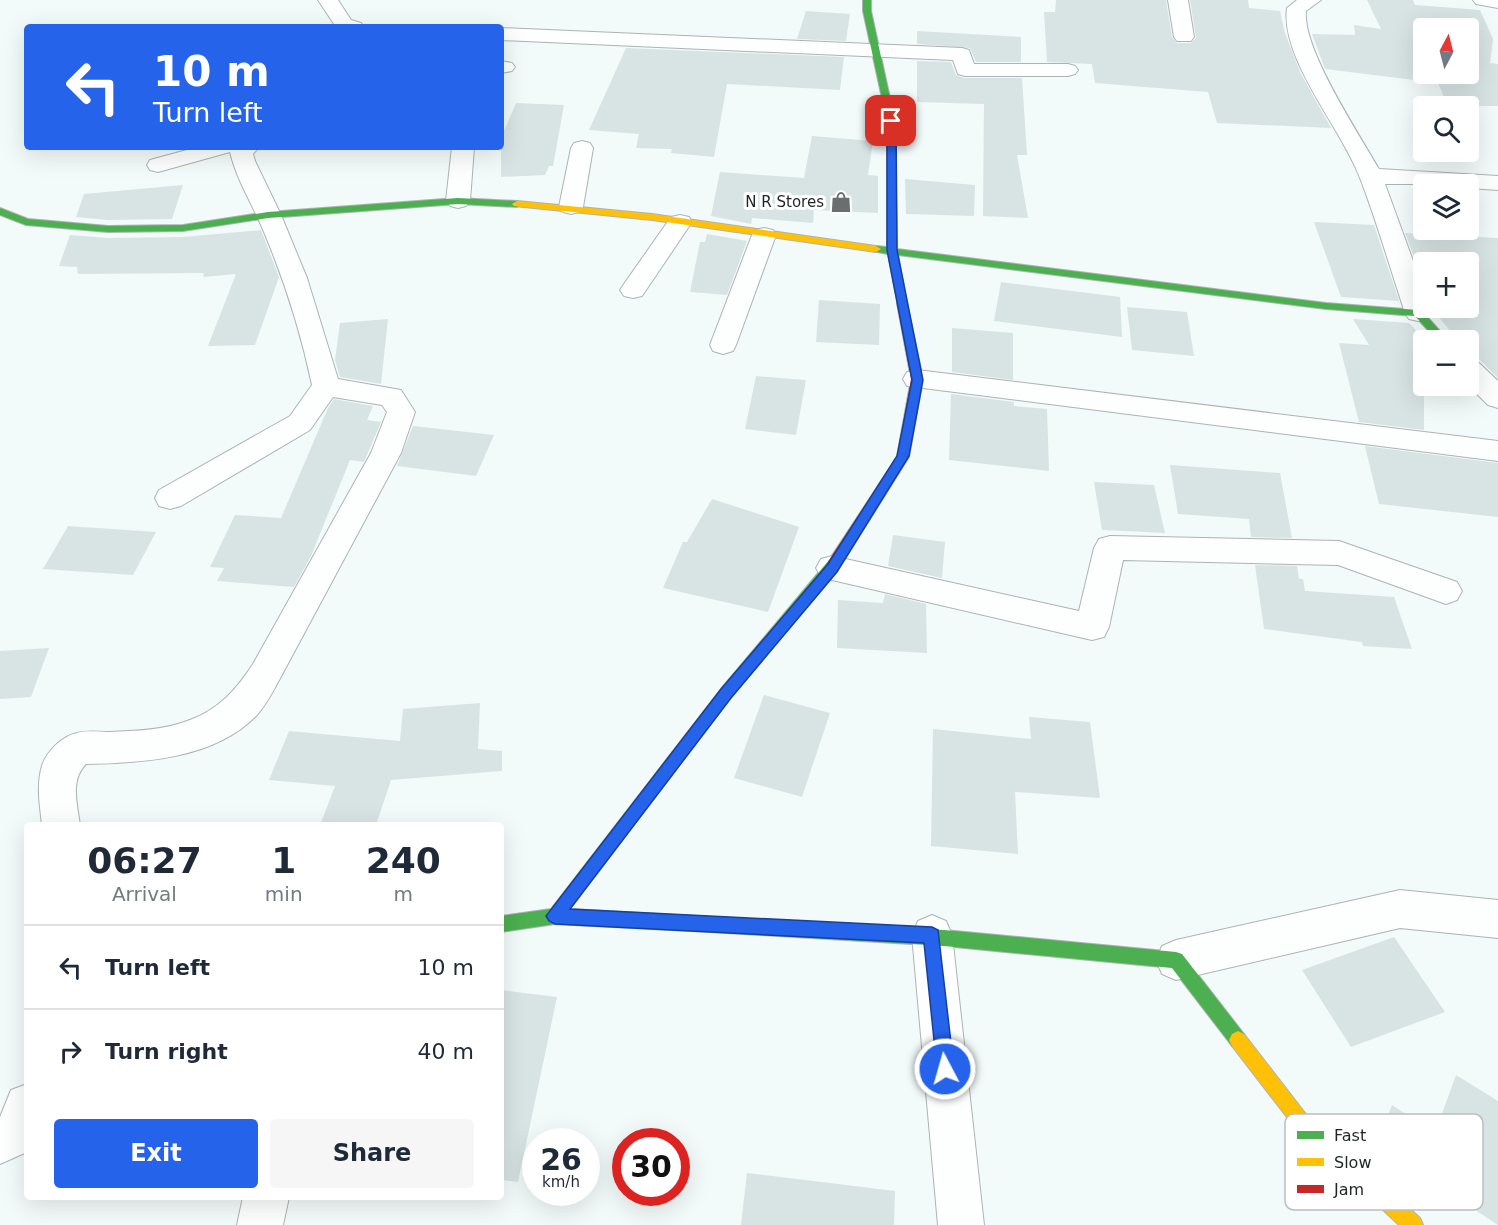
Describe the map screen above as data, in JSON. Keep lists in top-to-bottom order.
{
  "places": {
    "shop": ["N R Stores"]
  },
  "legend": ["Fast", "Slow", "Jam"],
  "north": "top",
  "page": {
    "map_buttons": ["+", "−"],
    "turn": ["10 m", "Turn left"],
    "eta": [
      "06:27",
      "Arrival",
      "1",
      "min",
      "240",
      "m"
    ],
    "list": [
      {
        "name": "Turn left",
        "value": "10 m"
      },
      {
        "name": "Turn right",
        "value": "40 m"
      }
    ],
    "buttons": ["Exit", "Share"],
    "speed": "26 km/h",
    "limit": "30"
  }
}
